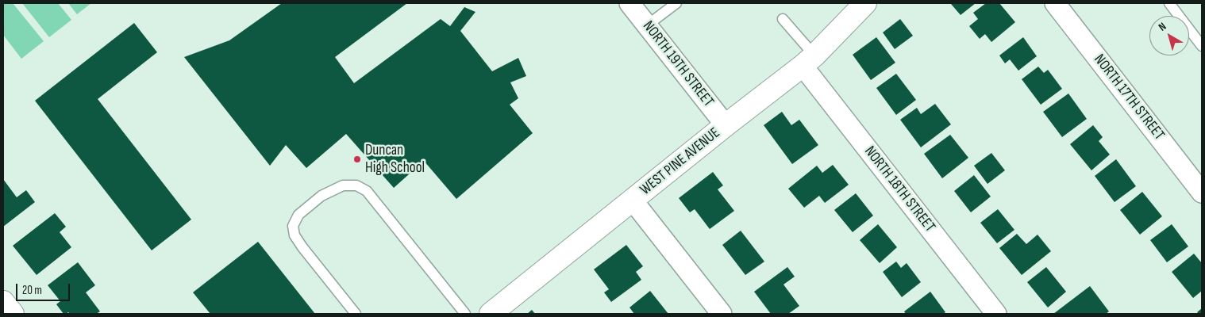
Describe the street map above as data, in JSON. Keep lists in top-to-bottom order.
{
  "streets": {
    "street": [
      "NORTH 19TH STREET",
      "NORTH 17TH STREET",
      "WEST PINE AVENUE",
      "NORTH 18TH STREET"
    ]
  },
  "crossings": [
    ["NORTH 19TH STREET", "WEST PINE AVENUE"],
    ["WEST PINE AVENUE", "NORTH 18TH STREET"]
  ],
  "places": ["Duncan High School"],
  "scale_bar": "20 m",
  "north": "top left"
}
